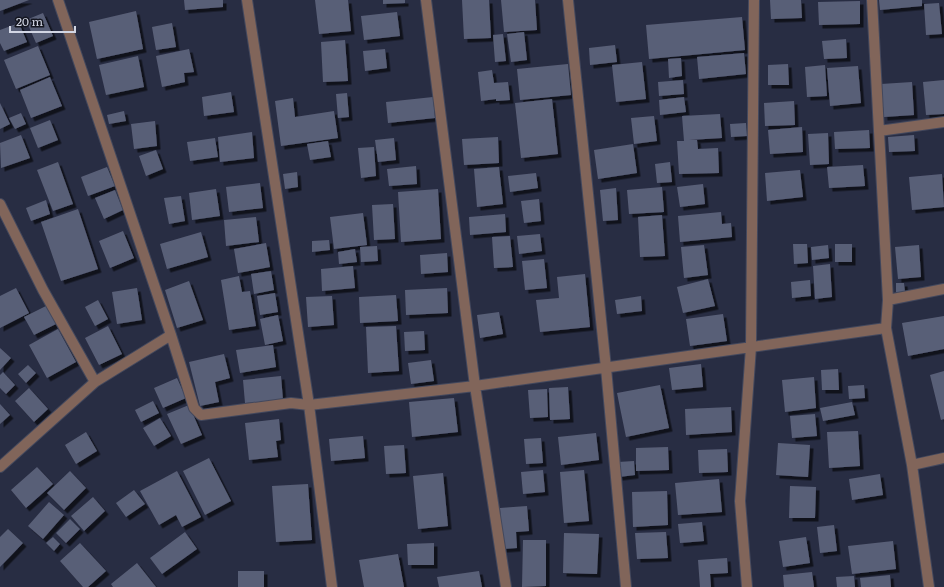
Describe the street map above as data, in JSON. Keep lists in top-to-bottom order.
{
  "scale_bar": "20 m"
}
